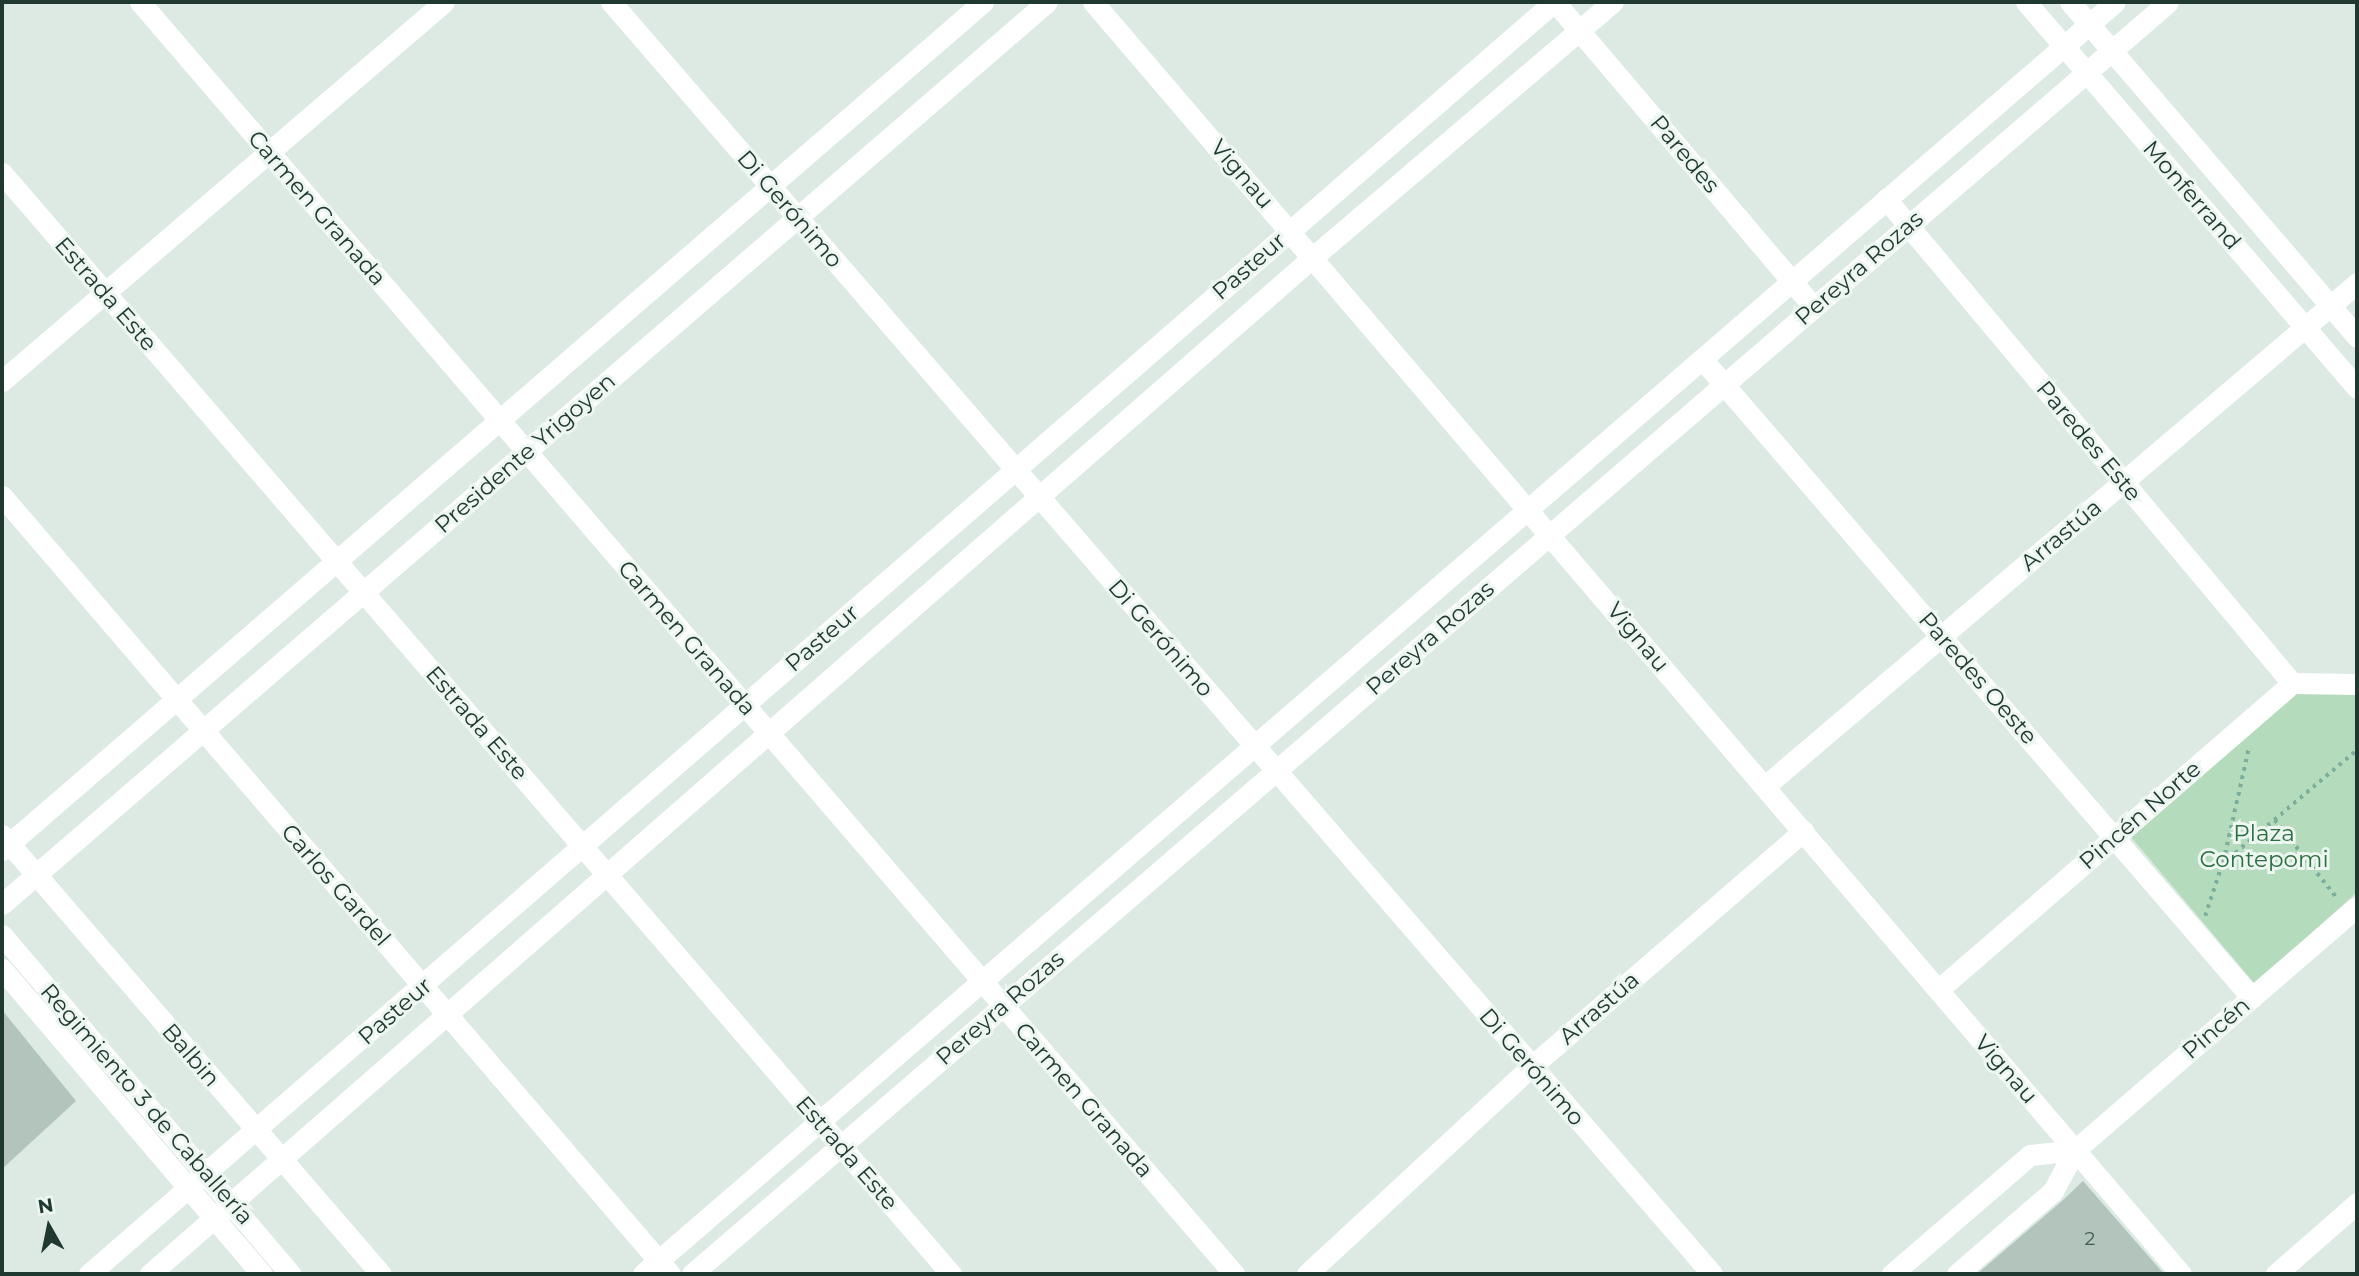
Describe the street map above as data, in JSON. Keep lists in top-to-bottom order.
{
  "streets": {
    "street": [
      "Paredes",
      "Vignau",
      "Monferrand",
      "Carmen Granada",
      "Di Gerónimo",
      "Pasteur",
      "Pereyra Rozas",
      "Estrada Este",
      "Paredes Este",
      "Presidente Yrigoyen",
      "Arrastúa",
      "Paredes Oeste",
      "Pincén Norte",
      "Carlos Gardel",
      "Pincén",
      "Balbin",
      "Regimiento 3 de Caballería"
    ]
  },
  "crossings": [
    ["Paredes", "Pasteur"],
    ["Paredes", "Pereyra Rozas"],
    ["Vignau", "Pasteur"],
    ["Vignau", "Pereyra Rozas"],
    ["Vignau", "Arrastúa"],
    ["Vignau", "Pincén Norte"],
    ["Vignau", "Pincén"],
    ["Monferrand", "Pereyra Rozas"],
    ["Monferrand", "Arrastúa"],
    ["Carmen Granada", "Pasteur"],
    ["Carmen Granada", "Pereyra Rozas"],
    ["Carmen Granada", "Presidente Yrigoyen"],
    ["Di Gerónimo", "Pasteur"],
    ["Di Gerónimo", "Pereyra Rozas"],
    ["Di Gerónimo", "Presidente Yrigoyen"],
    ["Di Gerónimo", "Arrastúa"],
    ["Pasteur", "Estrada Este"],
    ["Pasteur", "Carlos Gardel"],
    ["Pasteur", "Balbin"],
    ["Pasteur", "Regimiento 3 de Caballería"],
    ["Pereyra Rozas", "Estrada Este"],
    ["Pereyra Rozas", "Paredes Este"],
    ["Pereyra Rozas", "Paredes Oeste"],
    ["Pereyra Rozas", "Carlos Gardel"],
    ["Estrada Este", "Presidente Yrigoyen"],
    ["Paredes Este", "Arrastúa"],
    ["Paredes Este", "Pincén Norte"],
    ["Presidente Yrigoyen", "Carlos Gardel"],
    ["Presidente Yrigoyen", "Balbin"],
    ["Arrastúa", "Paredes Oeste"],
    ["Paredes Oeste", "Pincén Norte"],
    ["Paredes Oeste", "Pincén"]
  ],
  "parks": ["Plaza Contepomi"],
  "house_numbers": ["2"],
  "north": "top"
}
